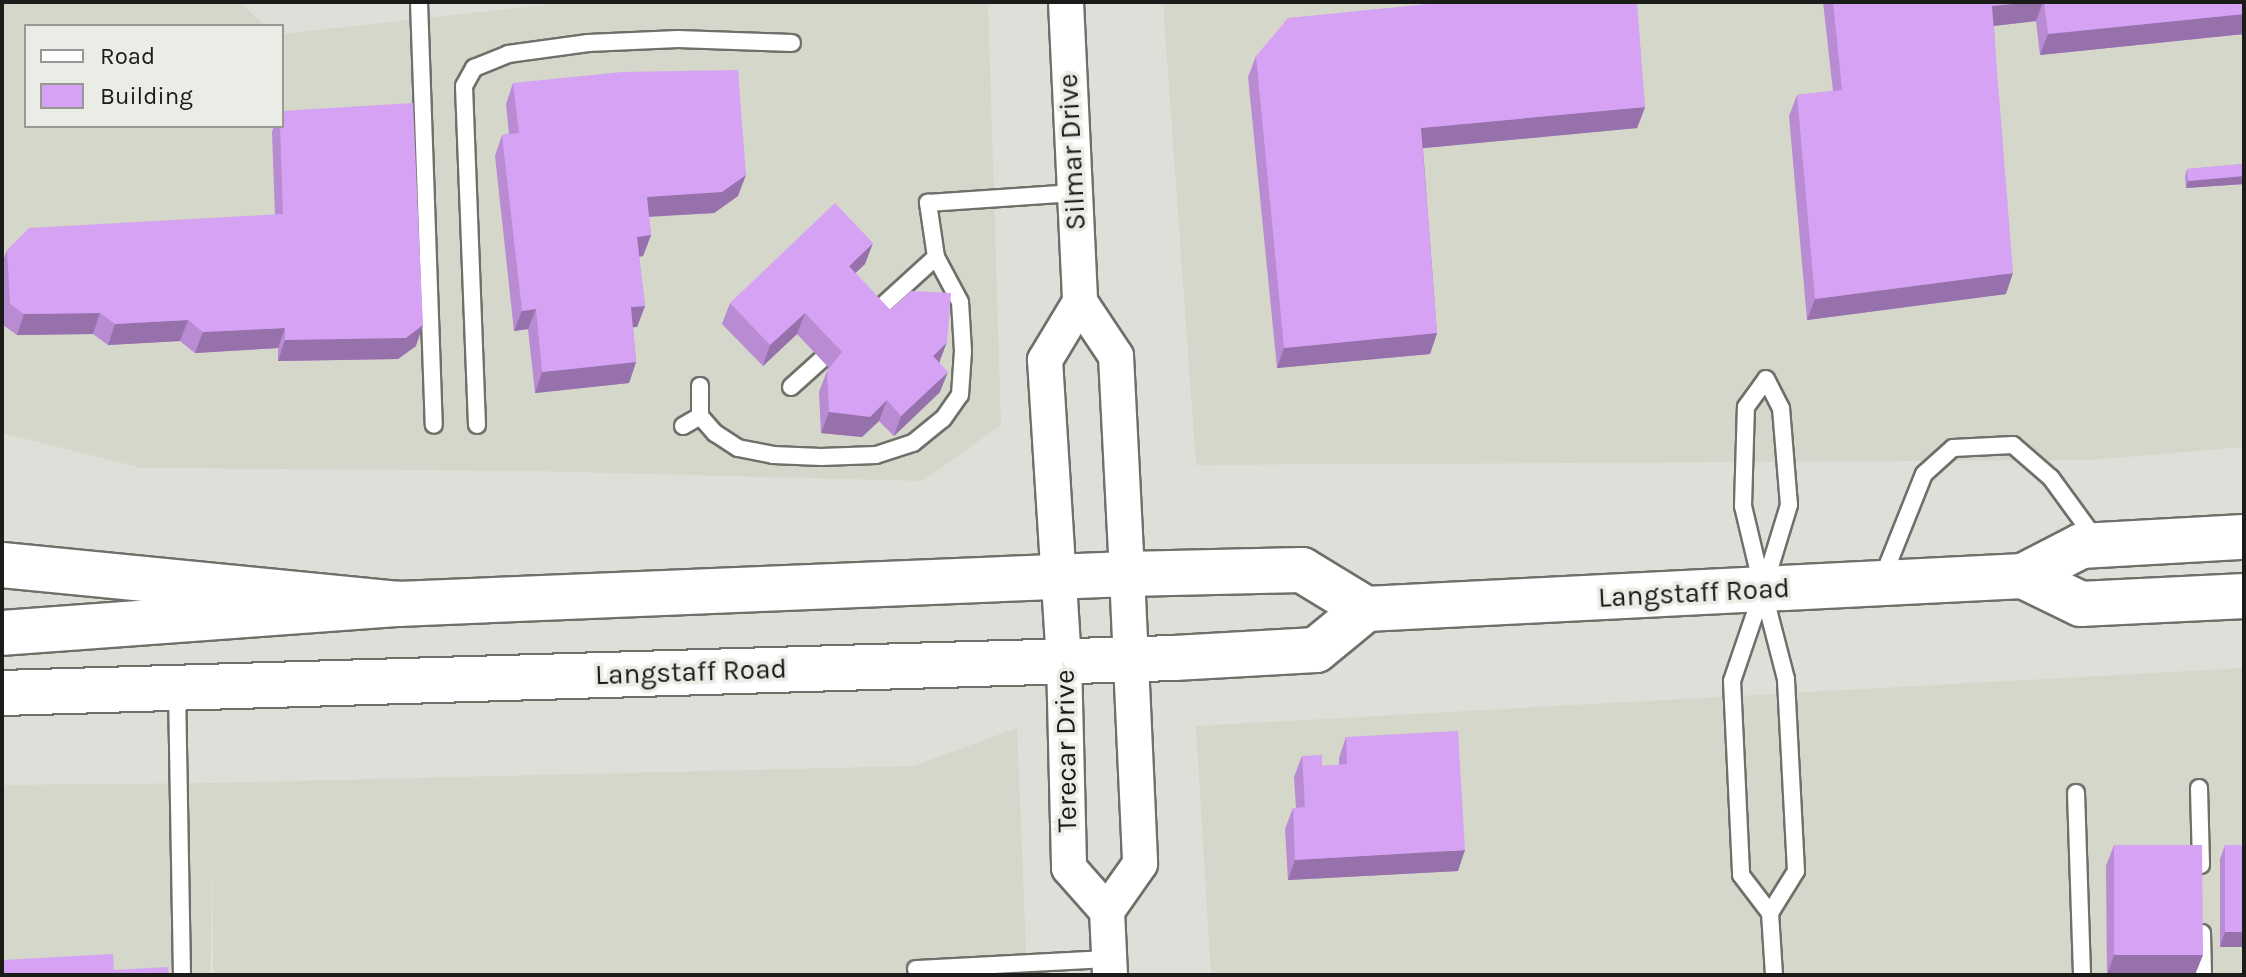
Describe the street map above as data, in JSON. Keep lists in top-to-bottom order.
{
  "streets": {
    "main road": ["Langstaff Road"],
    "street": ["Silmar Drive", "Terecar Drive"]
  },
  "crossings": [
    ["Langstaff Road", "Terecar Drive"]
  ],
  "legend": ["Road", "Building"]
}
